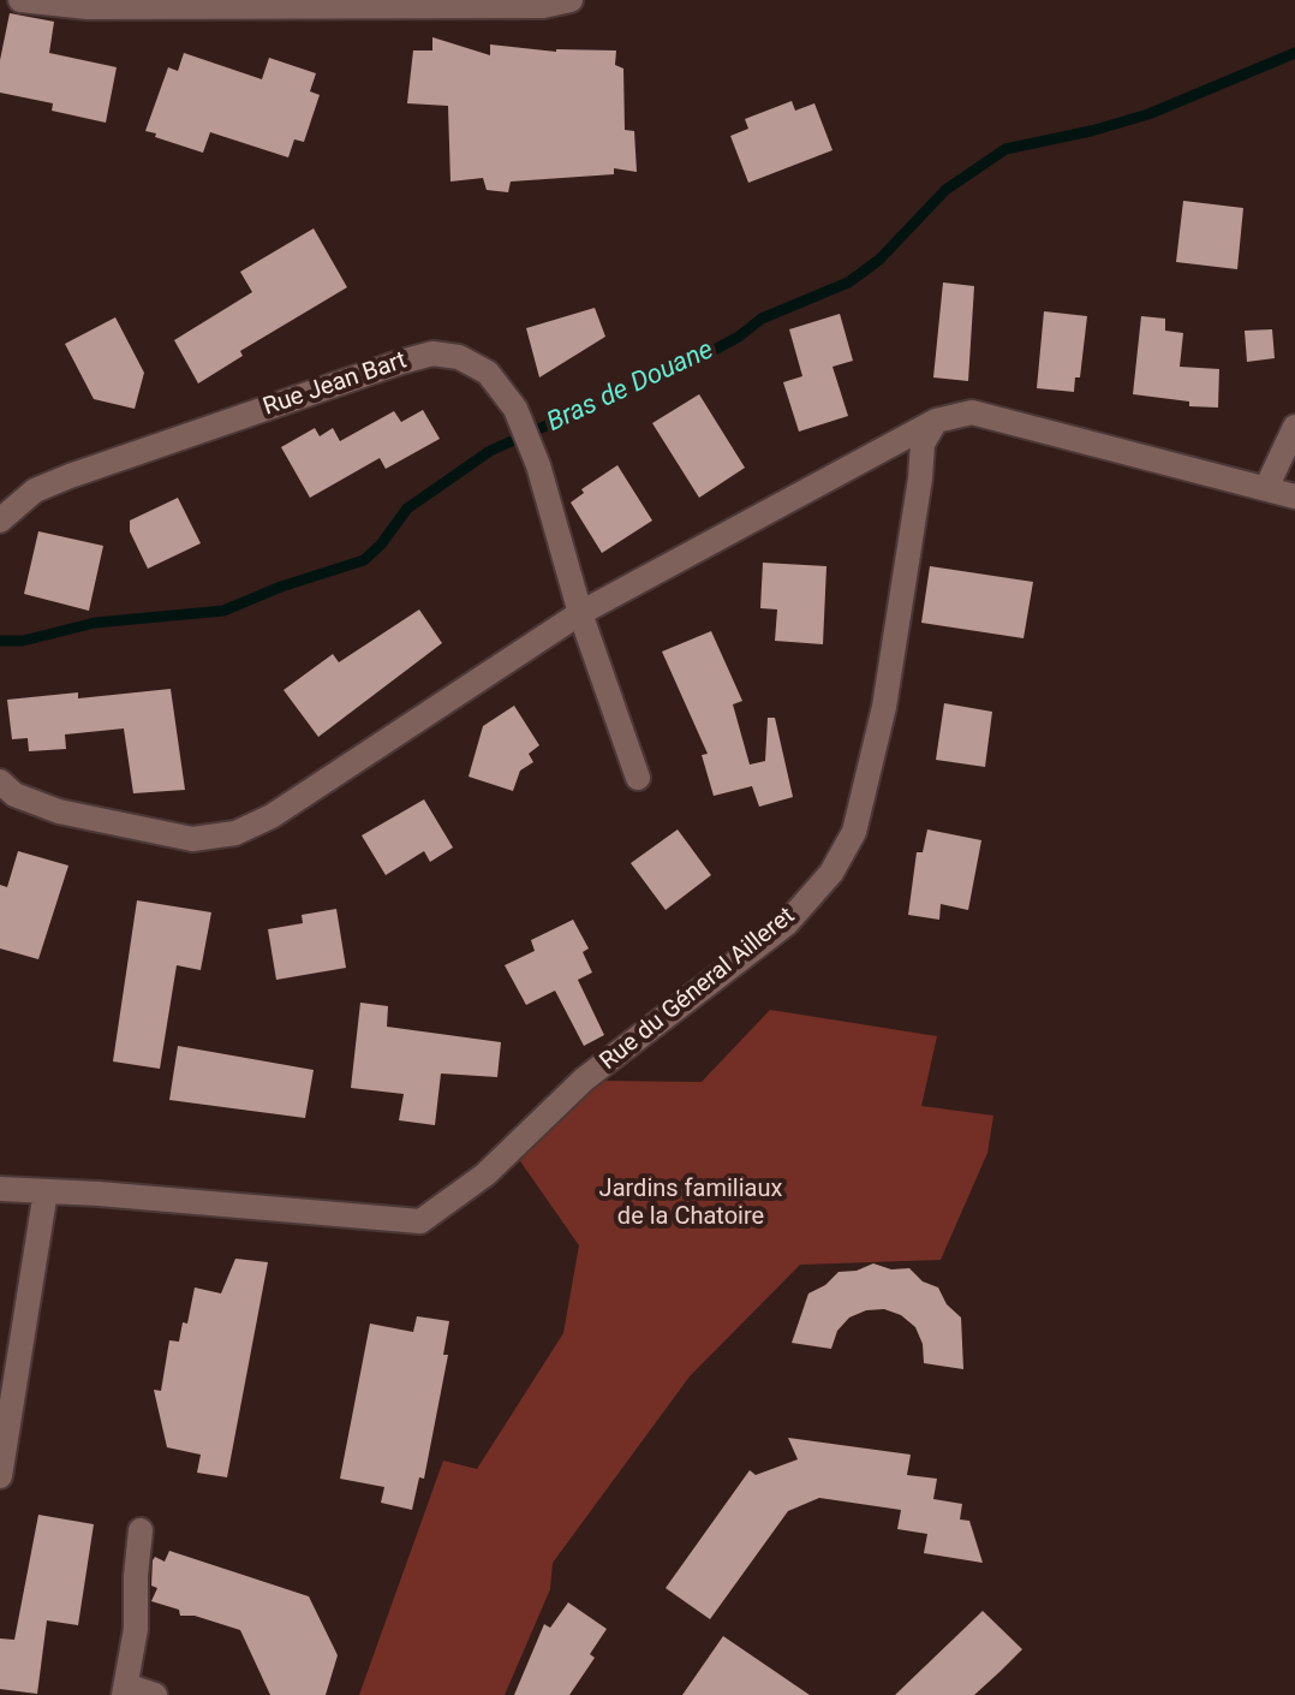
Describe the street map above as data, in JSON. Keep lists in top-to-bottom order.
{
  "streets": {
    "street": ["Rue Jean Bart", "Rue du Géneral Ailleret"]
  },
  "water": ["Bras de Douane"],
  "parks": ["Jardins familiaux de la Chatoire"]
}
